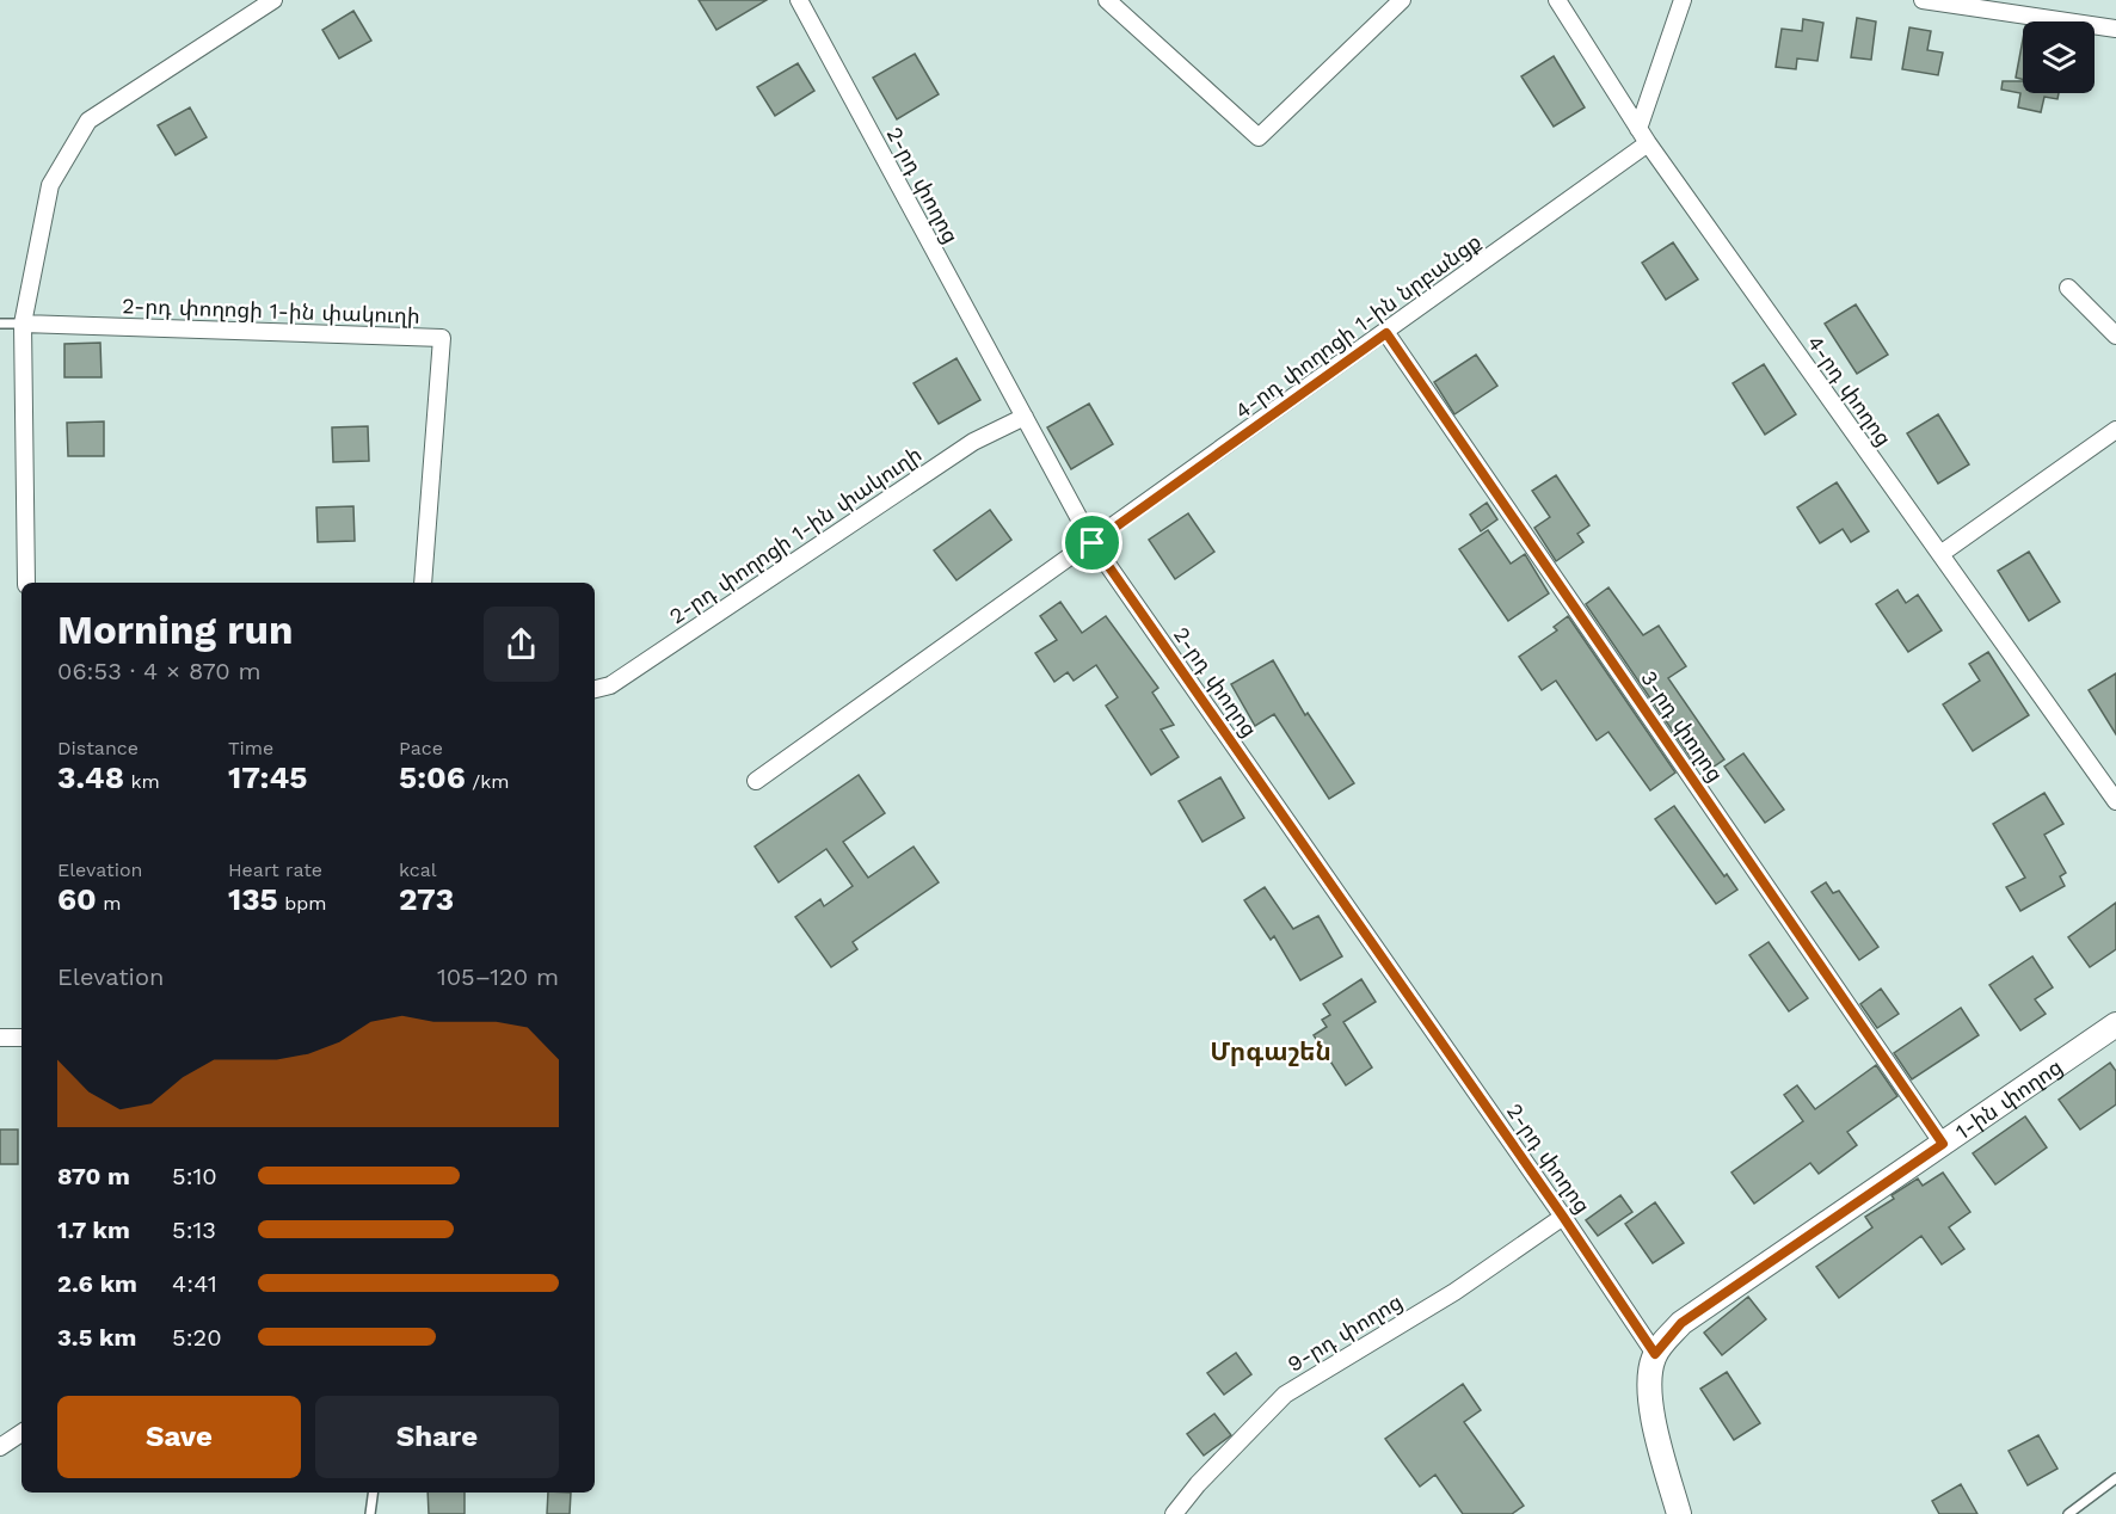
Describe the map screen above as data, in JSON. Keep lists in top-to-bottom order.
{
  "streets": {
    "main road": ["1-ին փողոց"],
    "street": [
      "2-րդ փողոց",
      "2-րդ փողոցի 1-ին փակուղի",
      "4-րդ փողոցի 1-ին նրբանցք",
      "4-րդ փողոց",
      "3-րդ փողոց",
      "9-րդ փողոց"
    ]
  },
  "crossings": [
    ["2-րդ փողոց", "2-րդ փողոցի 1-ին փակուղի"],
    ["2-րդ փողոց", "4-րդ փողոցի 1-ին նրբանցք"],
    ["2-րդ փողոց", "1-ին փողոց"],
    ["2-րդ փողոց", "9-րդ փողոց"],
    ["4-րդ փողոցի 1-ին նրբանցք", "4-րդ փողոց"],
    ["4-րդ փողոցի 1-ին նրբանցք", "3-րդ փողոց"],
    ["3-րդ փողոց", "1-ին փողոց"]
  ],
  "districts": ["Մրգաշեն"],
  "page": {
    "heading": ["Morning run", "06:53 · 4 × 870 m"],
    "stats": [
      ["Distance", "3.48 km"],
      ["Time", "17:45"],
      ["Pace", "5:06 /km"],
      ["Elevation", "60 m"],
      ["Heart rate", "135 bpm"],
      ["kcal", "273"]
    ],
    "chart": ["Elevation", "105–120 m"],
    "list": [
      {
        "name": "870 m",
        "note": "5:10"
      },
      {
        "name": "1.7 km",
        "note": "5:13"
      },
      {
        "name": "2.6 km",
        "note": "4:41"
      },
      {
        "name": "3.5 km",
        "note": "5:20"
      }
    ],
    "buttons": ["Save", "Share"]
  }
}
